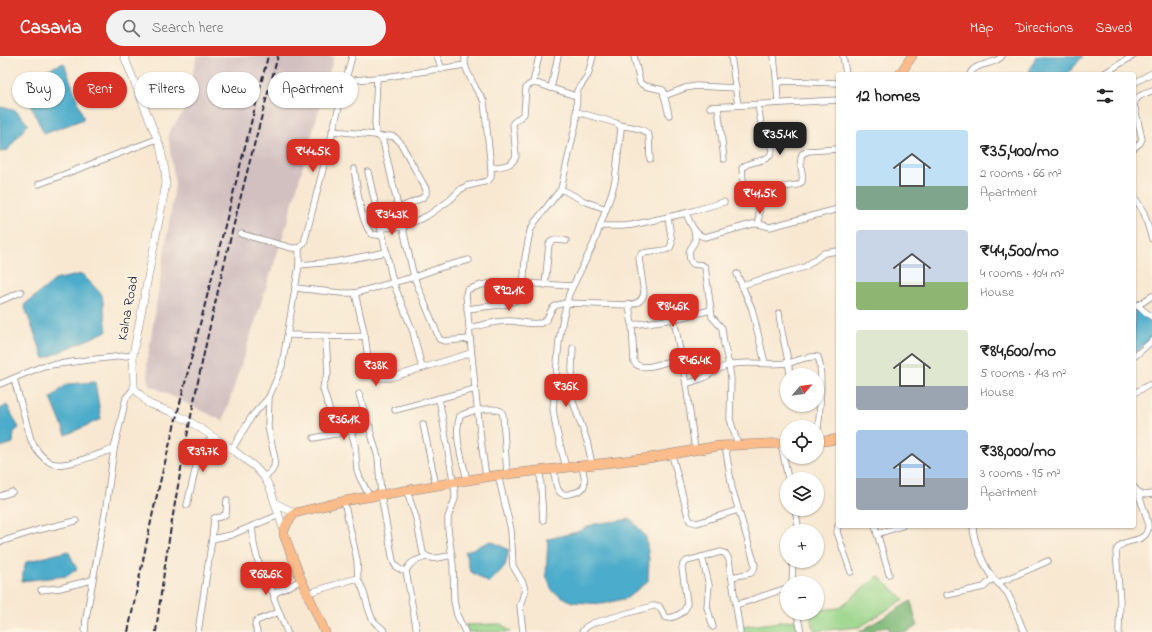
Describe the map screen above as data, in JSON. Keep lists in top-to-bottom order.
{
  "streets": {
    "street": ["Kalna Road"]
  },
  "north": "top right",
  "page": {
    "header": "Casavia",
    "search": "Search here",
    "nav": ["Map", "Directions", "Saved"],
    "chip": [
      "Buy",
      "Rent",
      "Filters",
      "New",
      "Apartment"
    ],
    "heading": "12 homes",
    "list": [
      {
        "name": "₹35,400/mo",
        "note": "2 rooms · 66 m² · Apartment"
      },
      {
        "name": "₹44,500/mo",
        "note": "4 rooms · 104 m² · House"
      },
      {
        "name": "₹84,600/mo",
        "note": "5 rooms · 143 m² · House"
      },
      {
        "name": "₹38,000/mo",
        "note": "3 rooms · 95 m² · Apartment"
      }
    ],
    "price": [
      "₹35.4K",
      "₹44.5K",
      "₹41.5K",
      "₹34.3K",
      "₹92.1K",
      "₹84.6K",
      "₹46.4K",
      "₹38K",
      "₹36K",
      "₹36.1K",
      "₹39.7K",
      "₹68.6K"
    ],
    "map_buttons": ["+", "−"]
  }
}
